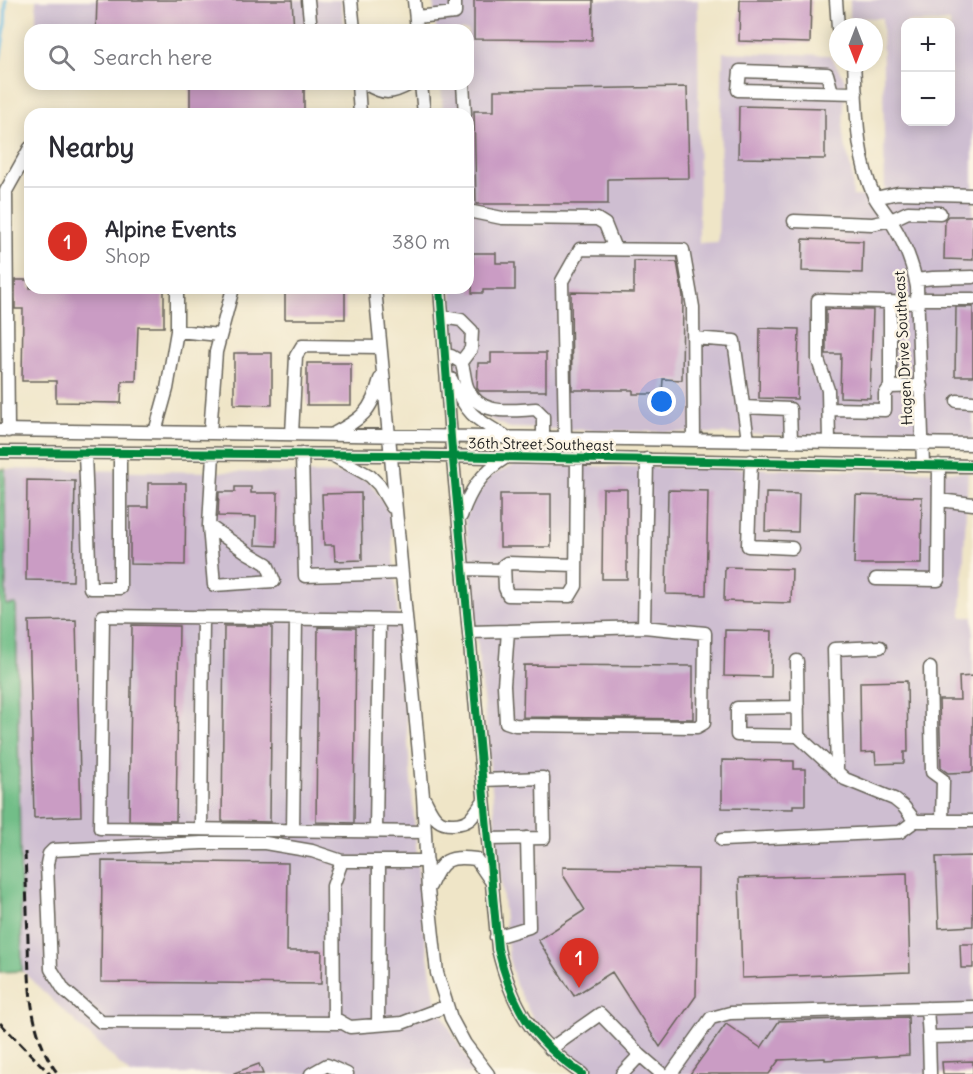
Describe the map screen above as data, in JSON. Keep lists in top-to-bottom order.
{
  "streets": {
    "street": ["Hagen Drive Southeast", "36th Street Southeast"]
  },
  "crossings": [
    ["Hagen Drive Southeast", "36th Street Southeast"]
  ],
  "north": "bottom",
  "page": {
    "map_buttons": ["+", "−"],
    "search": "Search here",
    "heading": "Nearby",
    "list": [
      {
        "mark": "1",
        "name": "Alpine Events",
        "note": "Shop",
        "value": "380 m"
      }
    ],
    "pins": "1"
  }
}
